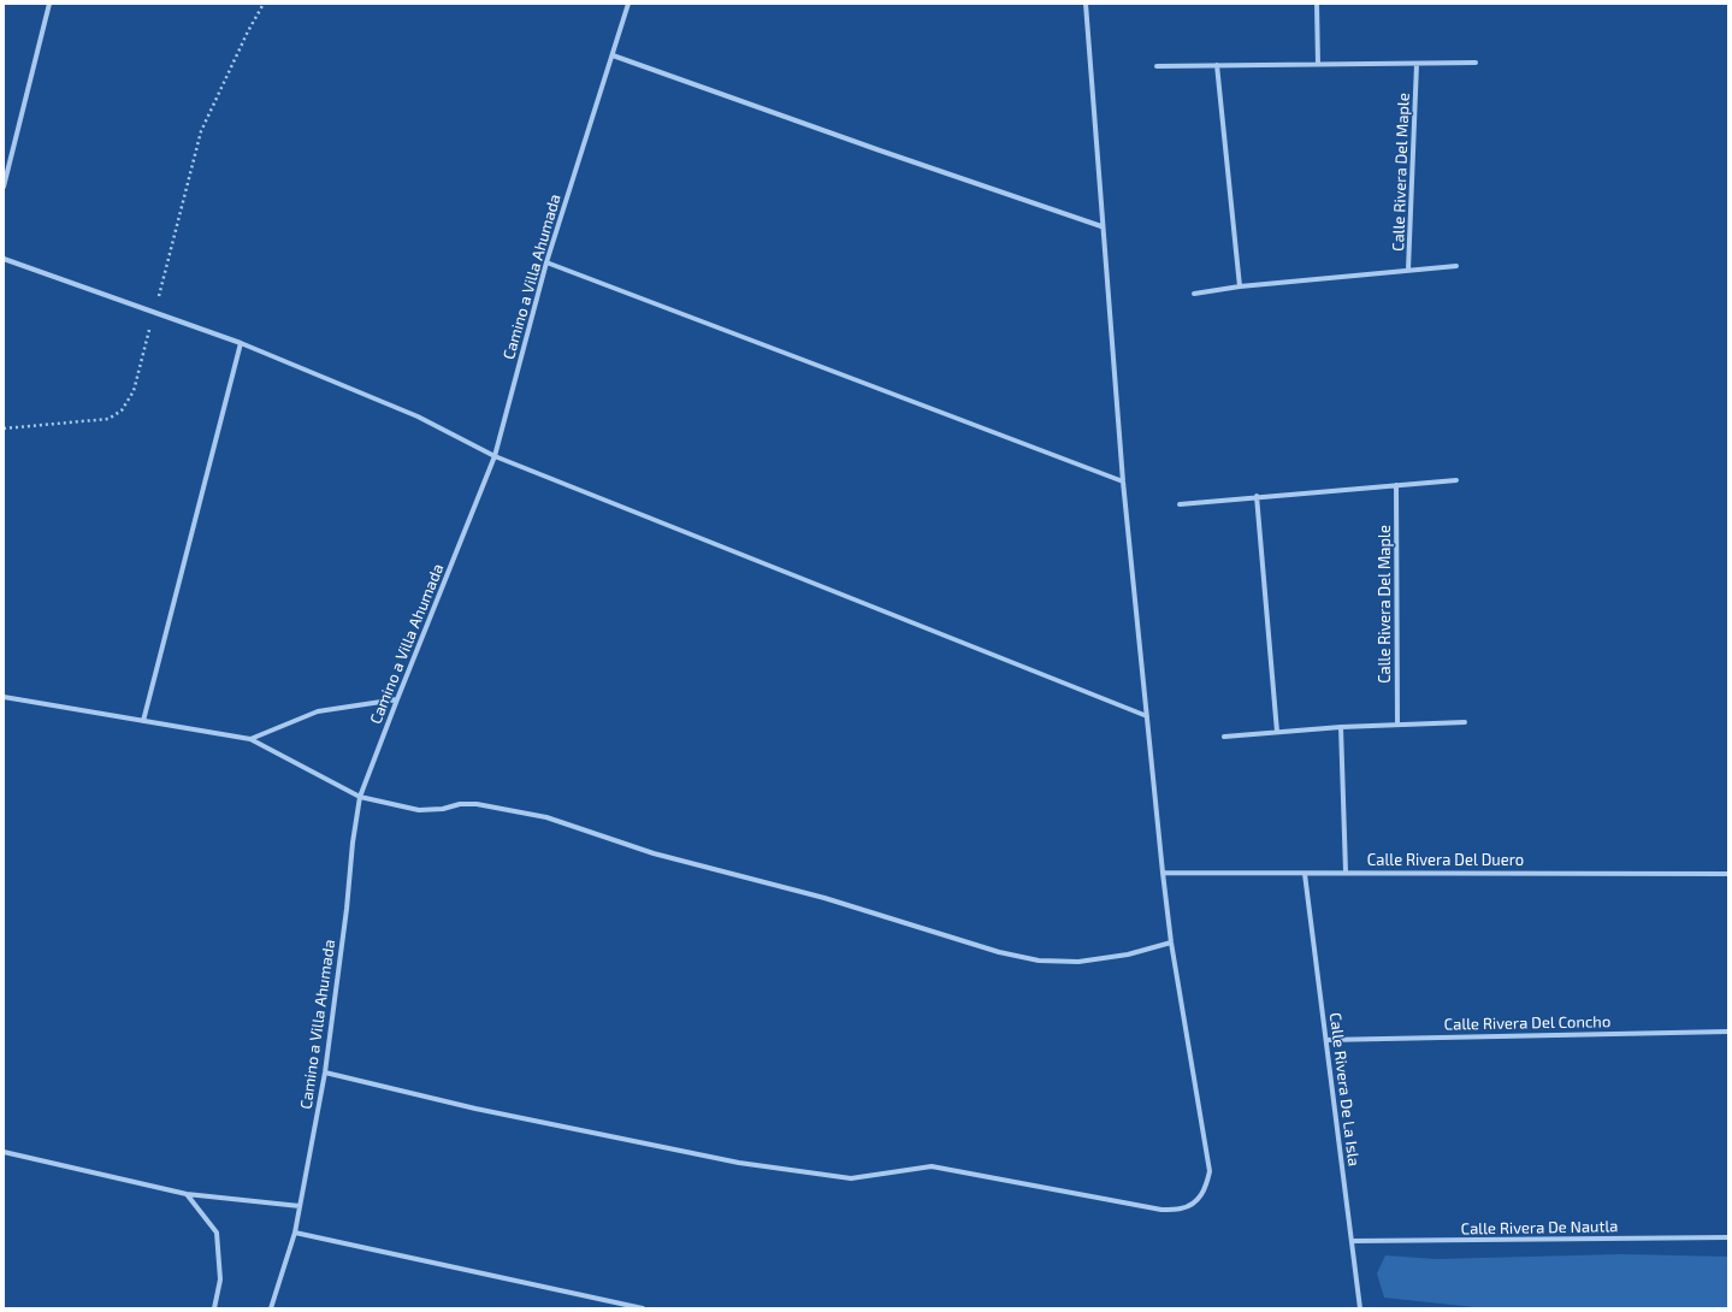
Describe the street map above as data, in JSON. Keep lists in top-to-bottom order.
{
  "streets": {
    "street": [
      "Calle Rivera Del Maple",
      "Camino a Villa Ahumada",
      "Calle Rivera Del Duero",
      "Calle Rivera Del Concho",
      "Calle Rivera De La Isla",
      "Calle Rivera De Nautla"
    ]
  },
  "crossings": [
    ["Calle Rivera Del Duero", "Calle Rivera De La Isla"],
    ["Calle Rivera Del Concho", "Calle Rivera De La Isla"],
    ["Calle Rivera De La Isla", "Calle Rivera De Nautla"]
  ]
}
